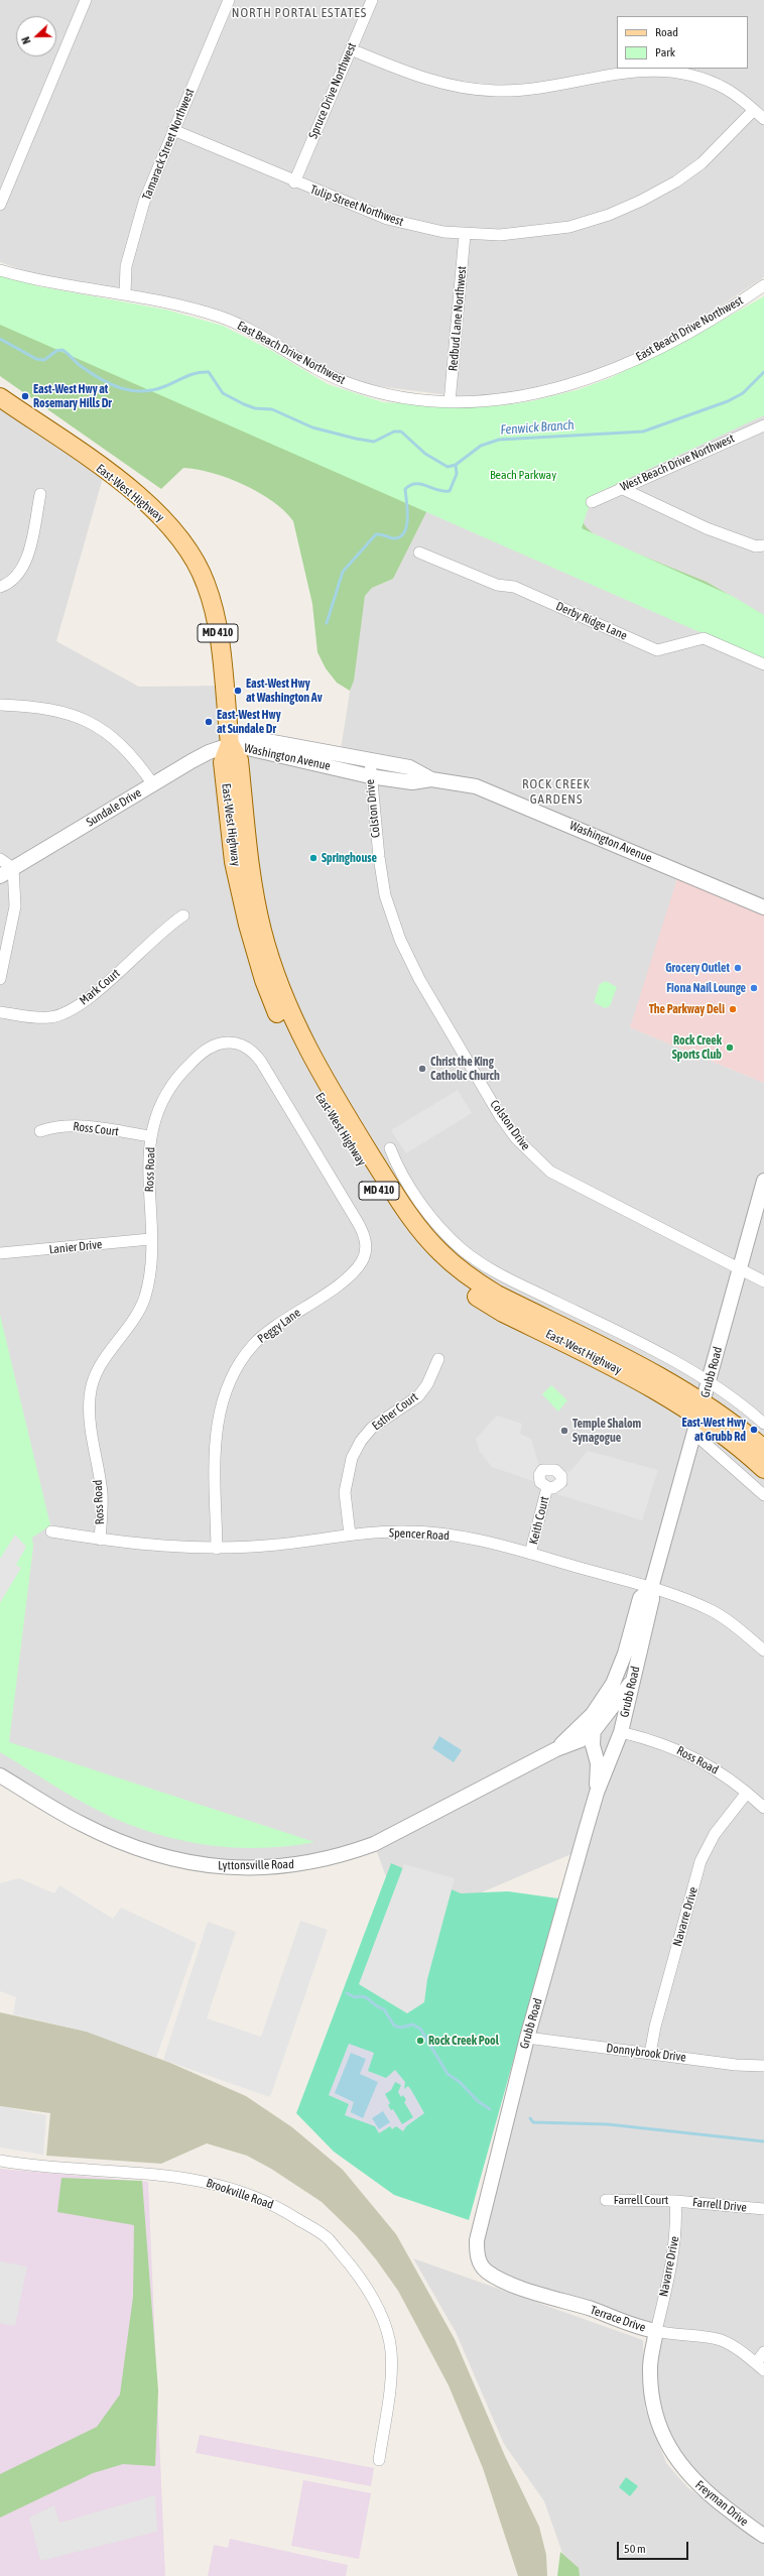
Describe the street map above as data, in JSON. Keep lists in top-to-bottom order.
{
  "streets": {
    "main road": ["East-West Highway", "MD 410"],
    "street": [
      "Spruce Drive Northwest",
      "Tamarack Street Northwest",
      "Tulip Street Northwest",
      "Redbud Lane Northwest",
      "East Beach Drive Northwest",
      "West Beach Drive Northwest",
      "Derby Ridge Lane",
      "Washington Avenue",
      "Sundale Drive",
      "Colston Drive",
      "Mark Court",
      "Ross Court",
      "Ross Road",
      "Lanier Drive",
      "Peggy Lane",
      "Grubb Road",
      "Esther Court",
      "Keith Court",
      "Spencer Road",
      "Lyttonsville Road",
      "Navarre Drive",
      "Donnybrook Drive",
      "Brookville Road",
      "Farrell Court",
      "Farrell Drive",
      "Terrace Drive",
      "Freyman Drive"
    ]
  },
  "crossings": [
    ["Spruce Drive Northwest", "Tulip Street Northwest"],
    ["Tamarack Street Northwest", "Tulip Street Northwest"],
    ["Tamarack Street Northwest", "East Beach Drive Northwest"],
    ["Tulip Street Northwest", "Redbud Lane Northwest"],
    ["Redbud Lane Northwest", "East Beach Drive Northwest"],
    ["East-West Highway", "Washington Avenue"],
    ["East-West Highway", "Sundale Drive"],
    ["East-West Highway", "Grubb Road"],
    ["Washington Avenue", "Sundale Drive"],
    ["Washington Avenue", "Colston Drive"],
    ["Colston Drive", "Grubb Road"],
    ["Ross Court", "Ross Road"],
    ["Ross Road", "Lanier Drive"],
    ["Ross Road", "Peggy Lane"],
    ["Ross Road", "Grubb Road"],
    ["Ross Road", "Spencer Road"],
    ["Ross Road", "Navarre Drive"],
    ["Peggy Lane", "Spencer Road"],
    ["Grubb Road", "Spencer Road"],
    ["Grubb Road", "Lyttonsville Road"],
    ["Grubb Road", "Donnybrook Drive"],
    ["Grubb Road", "Terrace Drive"],
    ["Esther Court", "Spencer Road"],
    ["Keith Court", "Spencer Road"],
    ["Navarre Drive", "Donnybrook Drive"],
    ["Navarre Drive", "Farrell Court"],
    ["Navarre Drive", "Farrell Drive"],
    ["Navarre Drive", "Terrace Drive"],
    ["Navarre Drive", "Freyman Drive"],
    ["Farrell Court", "Farrell Drive"],
    ["Terrace Drive", "Freyman Drive"]
  ],
  "districts": ["NORTH PORTAL ESTATES", "ROCK CREEK GARDENS"],
  "water": ["Fenwick Branch"],
  "parks": ["Beach Parkway"],
  "places": [
    "East-West Hwy at Rosemary Hills Dr",
    "East-West Hwy at Washington Av",
    "East-West Hwy at Sundale Dr",
    "Springhouse",
    "Grocery Outlet",
    "Fiona Nail Lounge",
    "The Parkway Deli",
    "Rock Creek Sports Club",
    "Christ the King Catholic Church",
    "East-West Hwy at Grubb Rd",
    "Temple Shalom Synagogue",
    "Rock Creek Pool"
  ],
  "legend": ["Road", "Park"],
  "scale_bar": "50 m",
  "north": "left"
}
